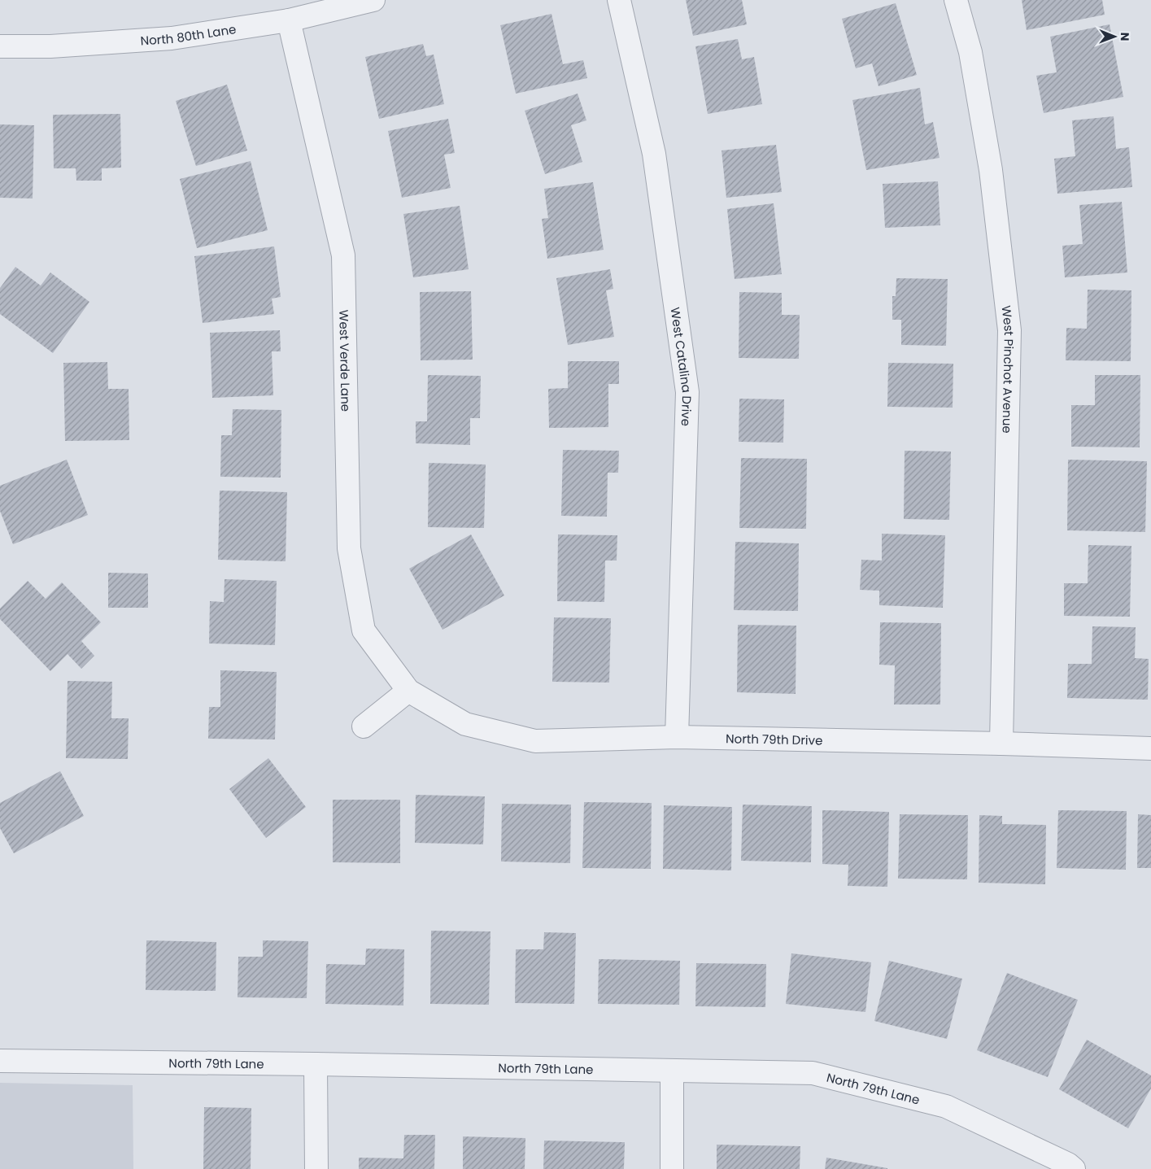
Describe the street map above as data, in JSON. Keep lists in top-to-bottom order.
{
  "streets": {
    "street": [
      "North 80th Lane",
      "West Verde Lane",
      "West Catalina Drive",
      "West Pinchot Avenue",
      "North 79th Drive",
      "North 79th Lane"
    ]
  },
  "crossings": [
    ["North 80th Lane", "West Verde Lane"],
    ["West Verde Lane", "North 79th Drive"],
    ["West Catalina Drive", "North 79th Drive"],
    ["West Pinchot Avenue", "North 79th Drive"]
  ],
  "north": "right"
}
